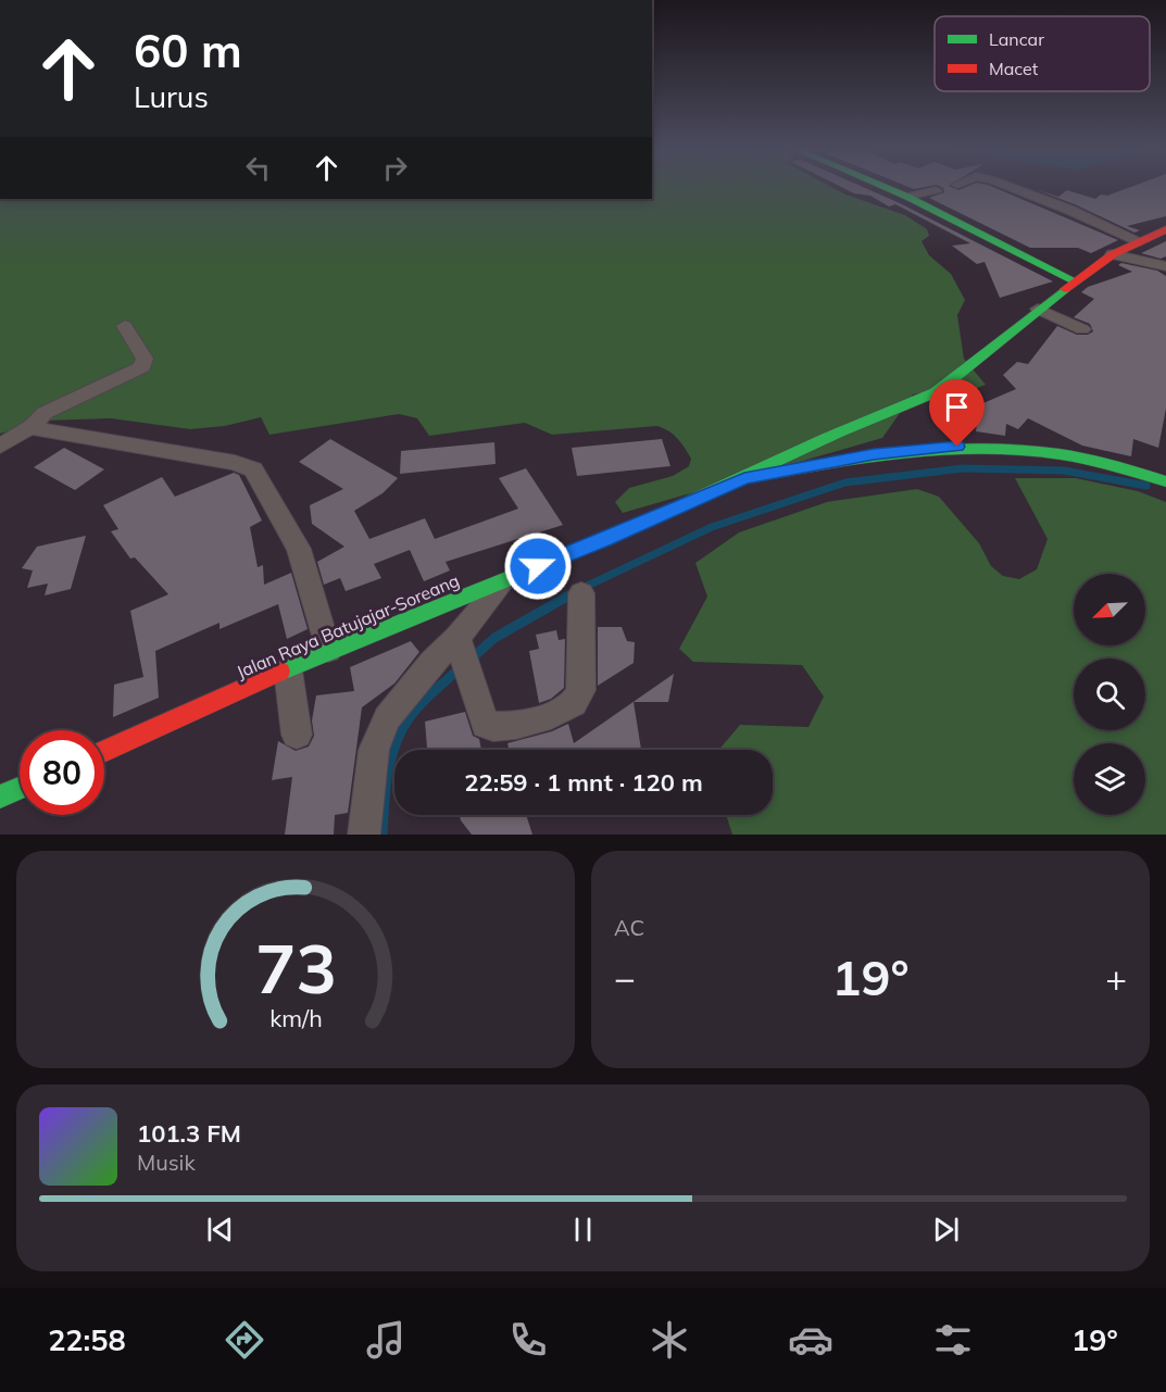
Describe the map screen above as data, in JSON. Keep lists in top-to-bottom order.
{
  "streets": {
    "main road": ["Jalan Raya Batujajar-Soreang"]
  },
  "legend": ["Lancar", "Macet"],
  "north": "bottom left",
  "page": {
    "turn": ["60 m", "Lurus"],
    "limit": "80",
    "trip": "22:59 · 1 mnt · 120 m",
    "tile": "AC",
    "heat": ["−", "19°", "+"],
    "song": ["101.3 FM", "Musik"],
    "tabs": ["22:58", "19°"],
    "gauge": ["73", "km/h"]
  }
}
